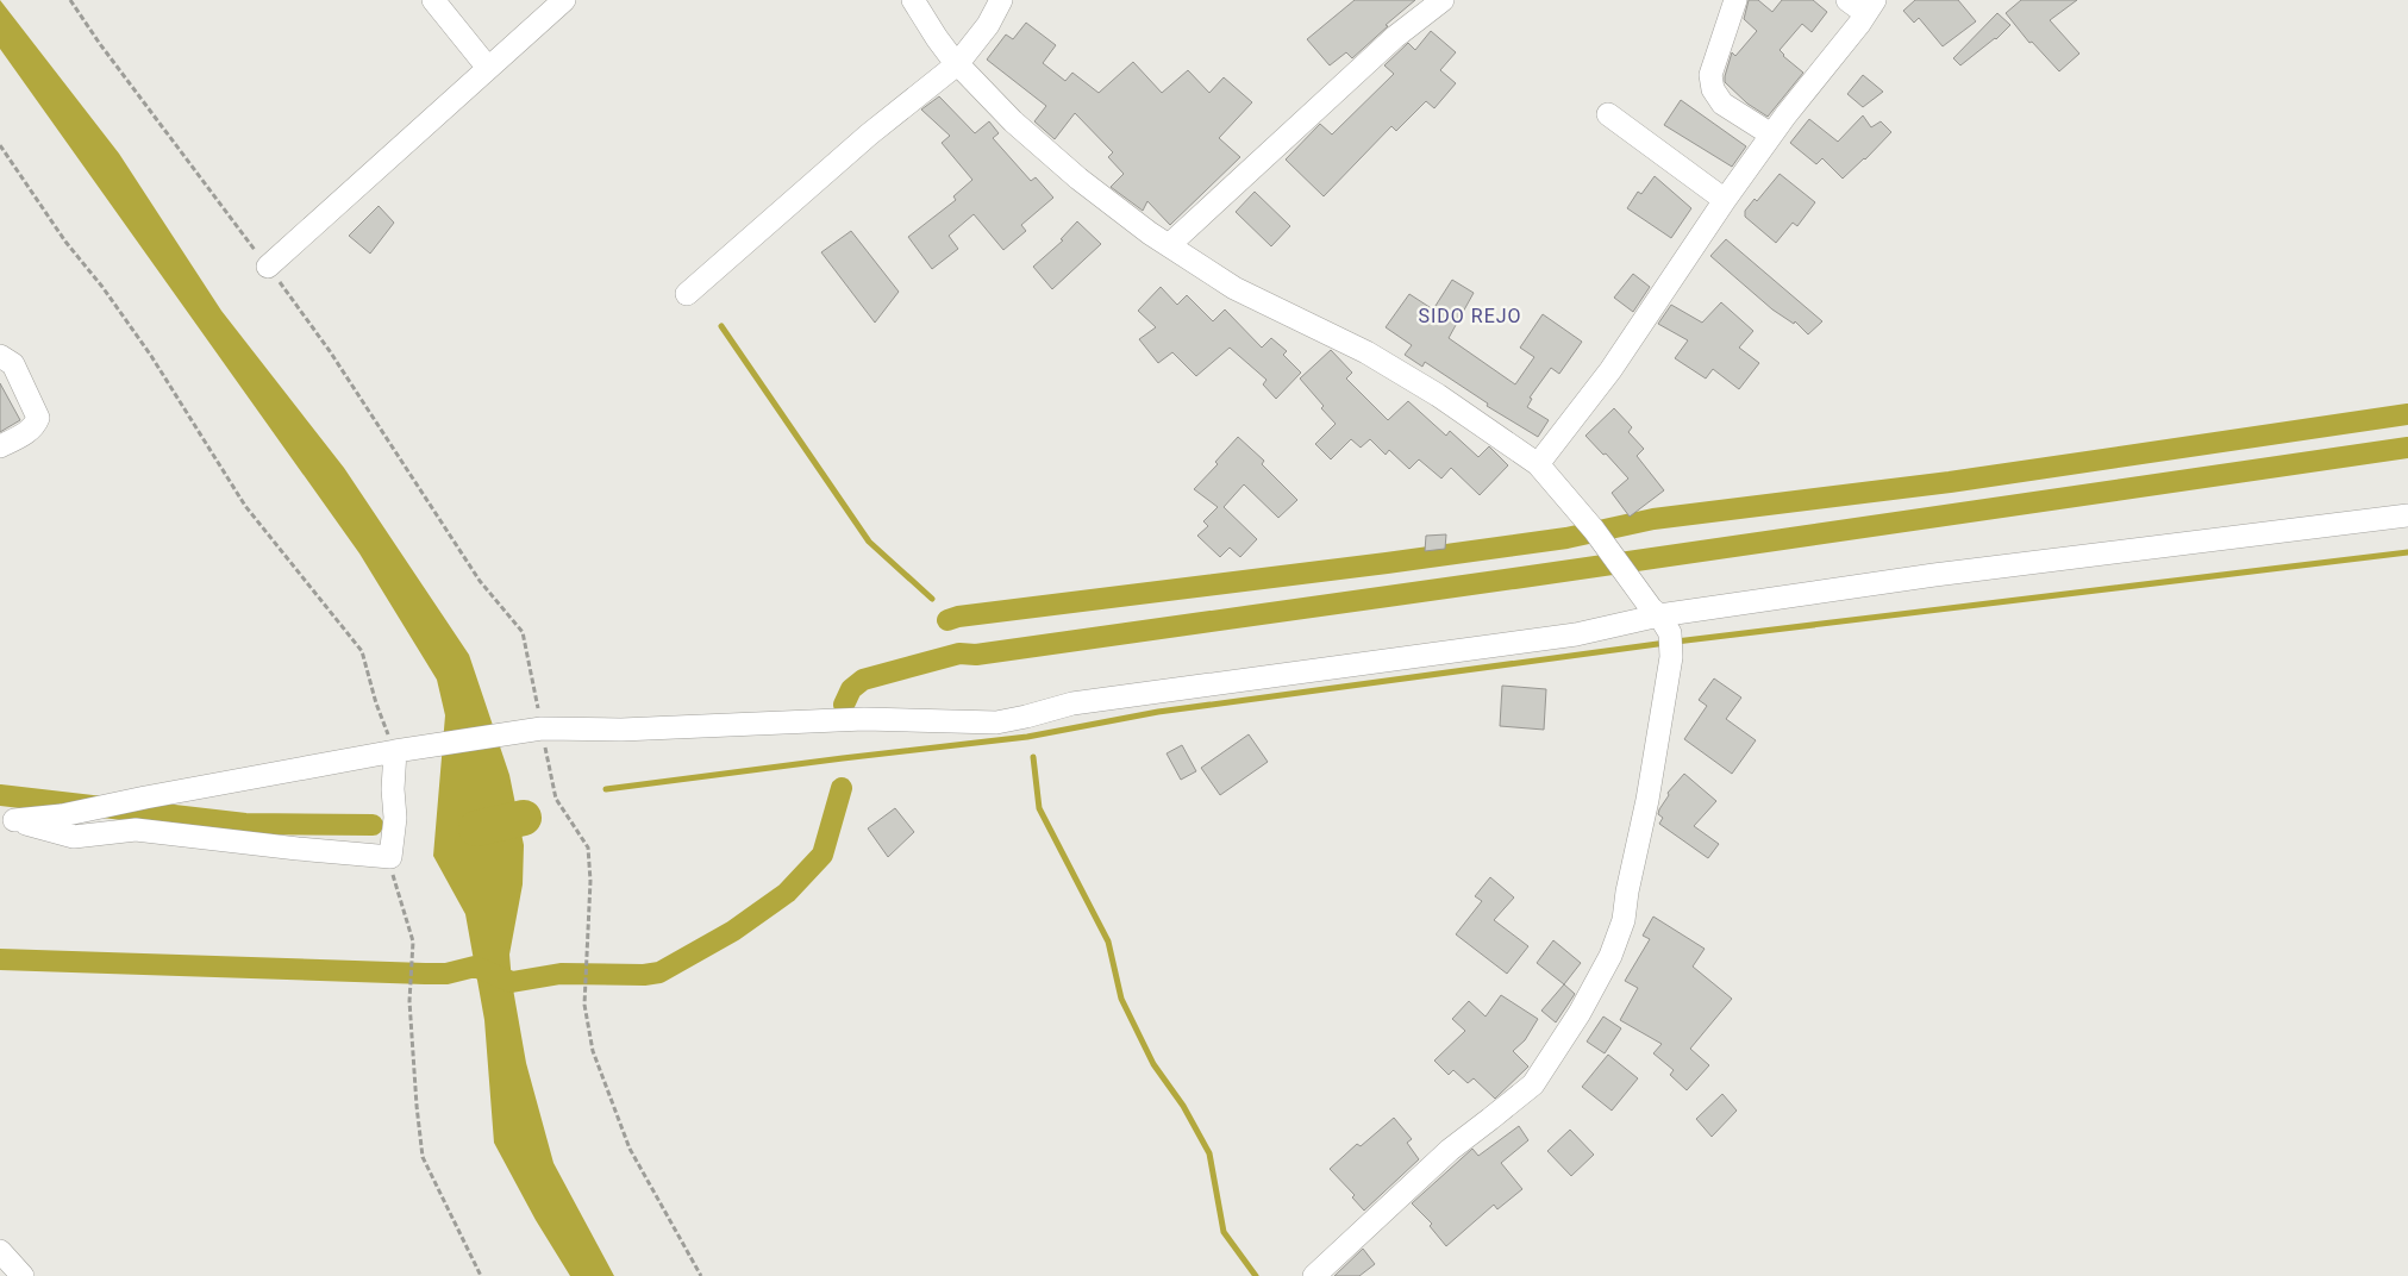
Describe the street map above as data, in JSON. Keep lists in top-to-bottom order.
{
  "districts": ["SIDO REJO"]
}
